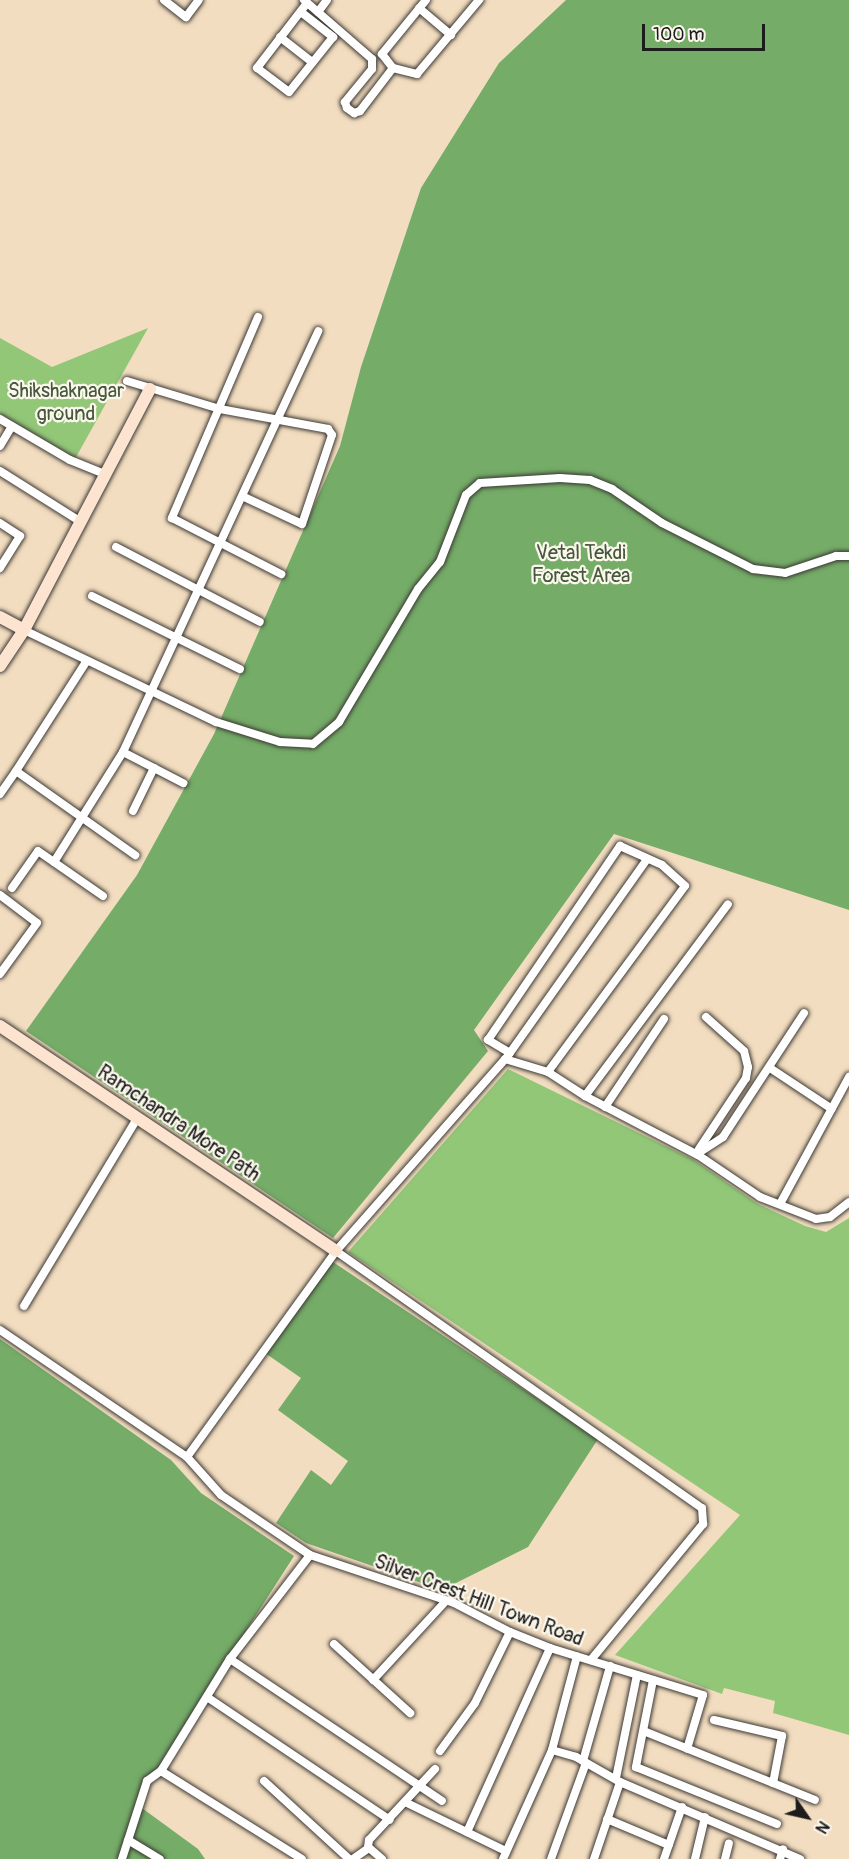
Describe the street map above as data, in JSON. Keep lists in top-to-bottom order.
{
  "streets": {
    "street": ["Ramchandra More Path", "Silver Crest Hill Town Road"]
  },
  "parks": ["Shikshaknagar ground", "Vetal Tekdi Forest Area"],
  "scale_bar": "100 m",
  "north": "bottom right"
}
